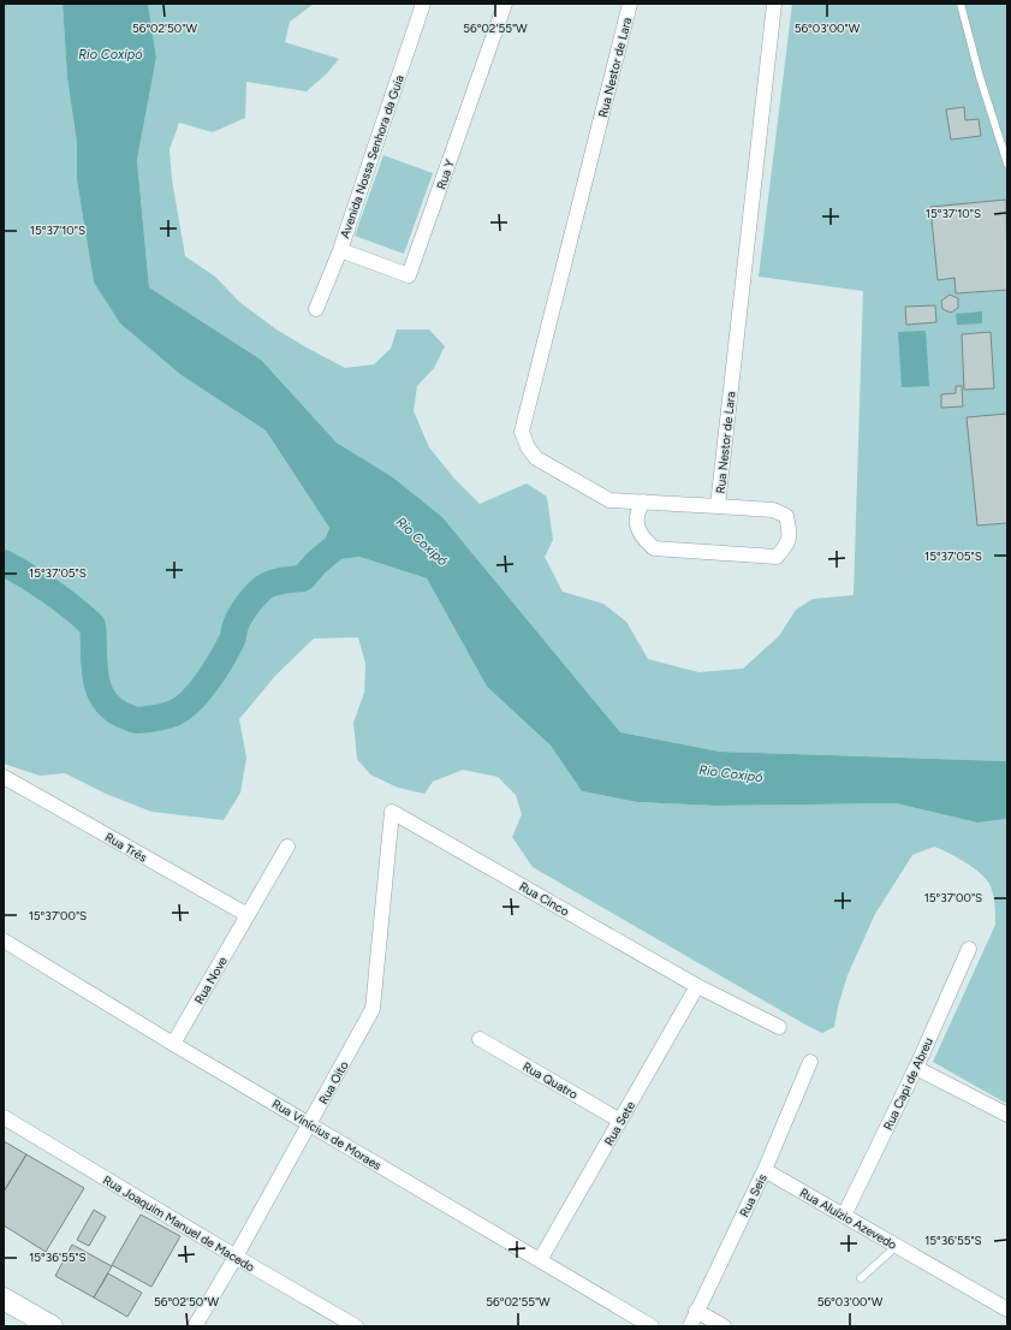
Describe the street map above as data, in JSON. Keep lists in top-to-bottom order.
{
  "streets": {
    "street": [
      "Rua Nestor de Lara",
      "Avenida Nossa Senhora da Guia",
      "Rua Y",
      "Rua Três",
      "Rua Cinco",
      "Rua Nove",
      "Rua Quatro",
      "Rua Oito",
      "Rua Capi de Abreu",
      "Rua Sete",
      "Rua Vinícius de Moraes",
      "Rua Seis",
      "Rua Aluízio Azevedo",
      "Rua Joaquim Manuel de Macedo"
    ]
  },
  "crossings": [
    ["Avenida Nossa Senhora da Guia", "Rua Y"],
    ["Rua Três", "Rua Nove"],
    ["Rua Cinco", "Rua Oito"],
    ["Rua Cinco", "Rua Sete"],
    ["Rua Nove", "Rua Vinícius de Moraes"],
    ["Rua Quatro", "Rua Sete"],
    ["Rua Oito", "Rua Vinícius de Moraes"],
    ["Rua Oito", "Rua Joaquim Manuel de Macedo"],
    ["Rua Capi de Abreu", "Rua Aluízio Azevedo"],
    ["Rua Sete", "Rua Vinícius de Moraes"],
    ["Rua Seis", "Rua Aluízio Azevedo"]
  ],
  "water": ["Rio Coxipó"],
  "coordinates": [
    "56°02'50\"W",
    "56°02'55\"W",
    "56°03'00\"W",
    "15°37'10\"S",
    "15°37'05\"S",
    "15°37'00\"S",
    "15°36'55\"S"
  ]
}
